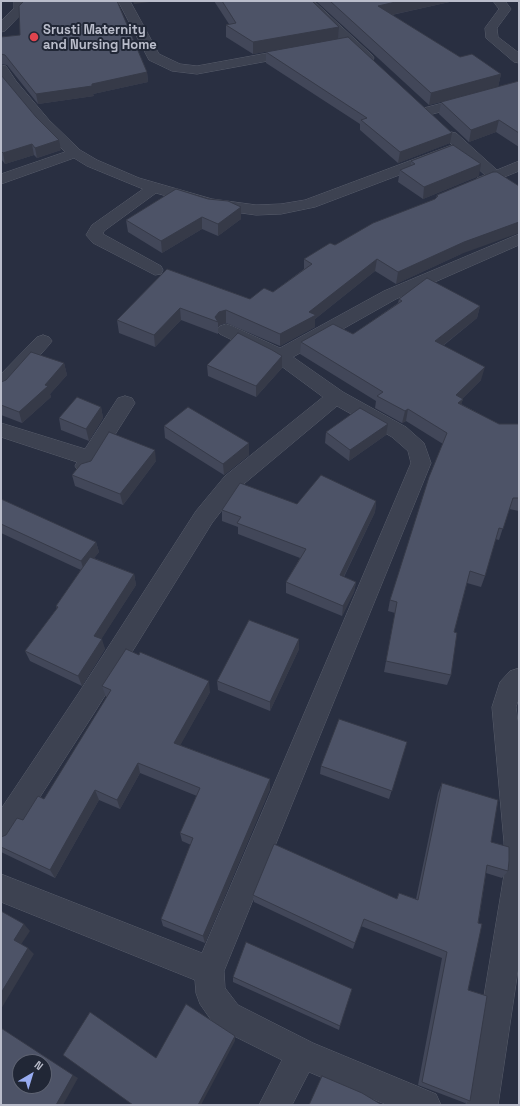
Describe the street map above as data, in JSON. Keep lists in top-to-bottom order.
{
  "places": ["Srusti Maternity and Nursing Home"],
  "north": "top right"
}
